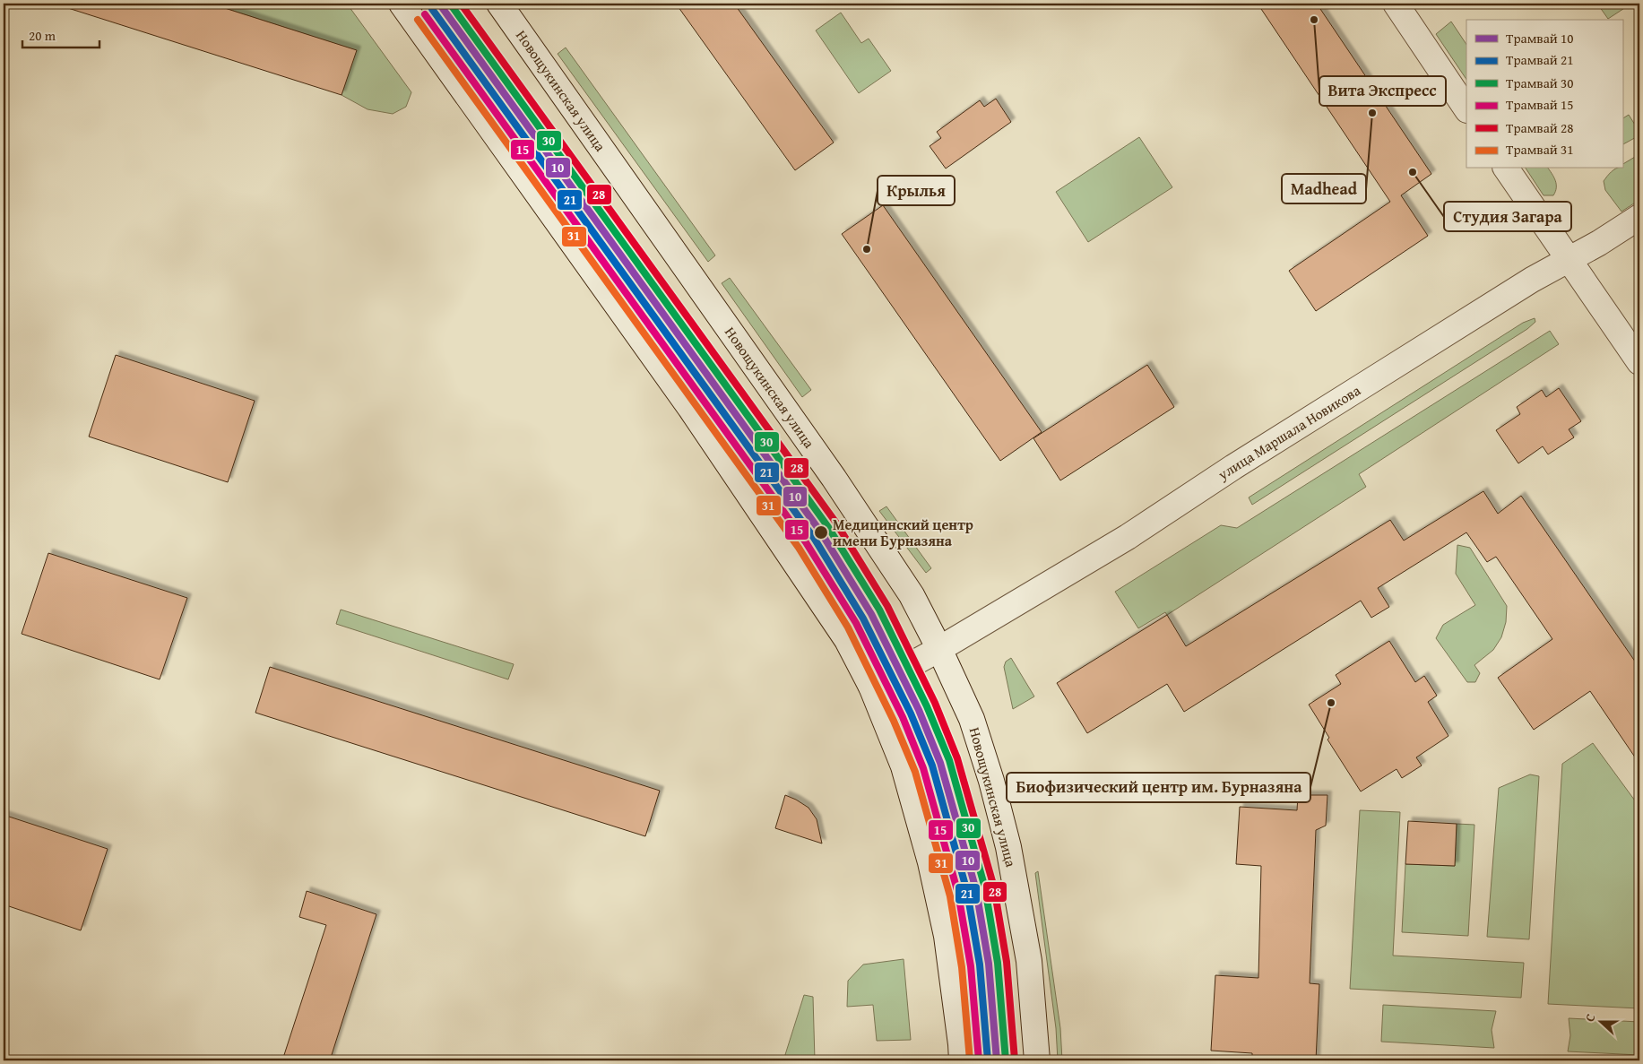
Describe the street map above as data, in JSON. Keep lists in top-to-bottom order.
{
  "streets": {
    "main road": ["Новощукинская улица", "улица Маршала Новикова"]
  },
  "crossings": [
    ["Новощукинская улица", "улица Маршала Новикова"]
  ],
  "places": [
    "Вита Экспресс",
    "Madhead",
    "Студия Загара",
    "Крылья",
    "Медицинский центр имени Бурназяна",
    "Биофизический центр им. Бурназяна"
  ],
  "lines": [
    "tram line 10",
    "tram line 30",
    "tram line 28",
    "tram line 21",
    "tram line 15",
    "tram line 31"
  ],
  "legend": [
    "Трамвай 10",
    "Трамвай 21",
    "Трамвай 30",
    "Трамвай 15",
    "Трамвай 28",
    "Трамвай 31"
  ],
  "scale_bar": "20 m",
  "north": "left"
}
